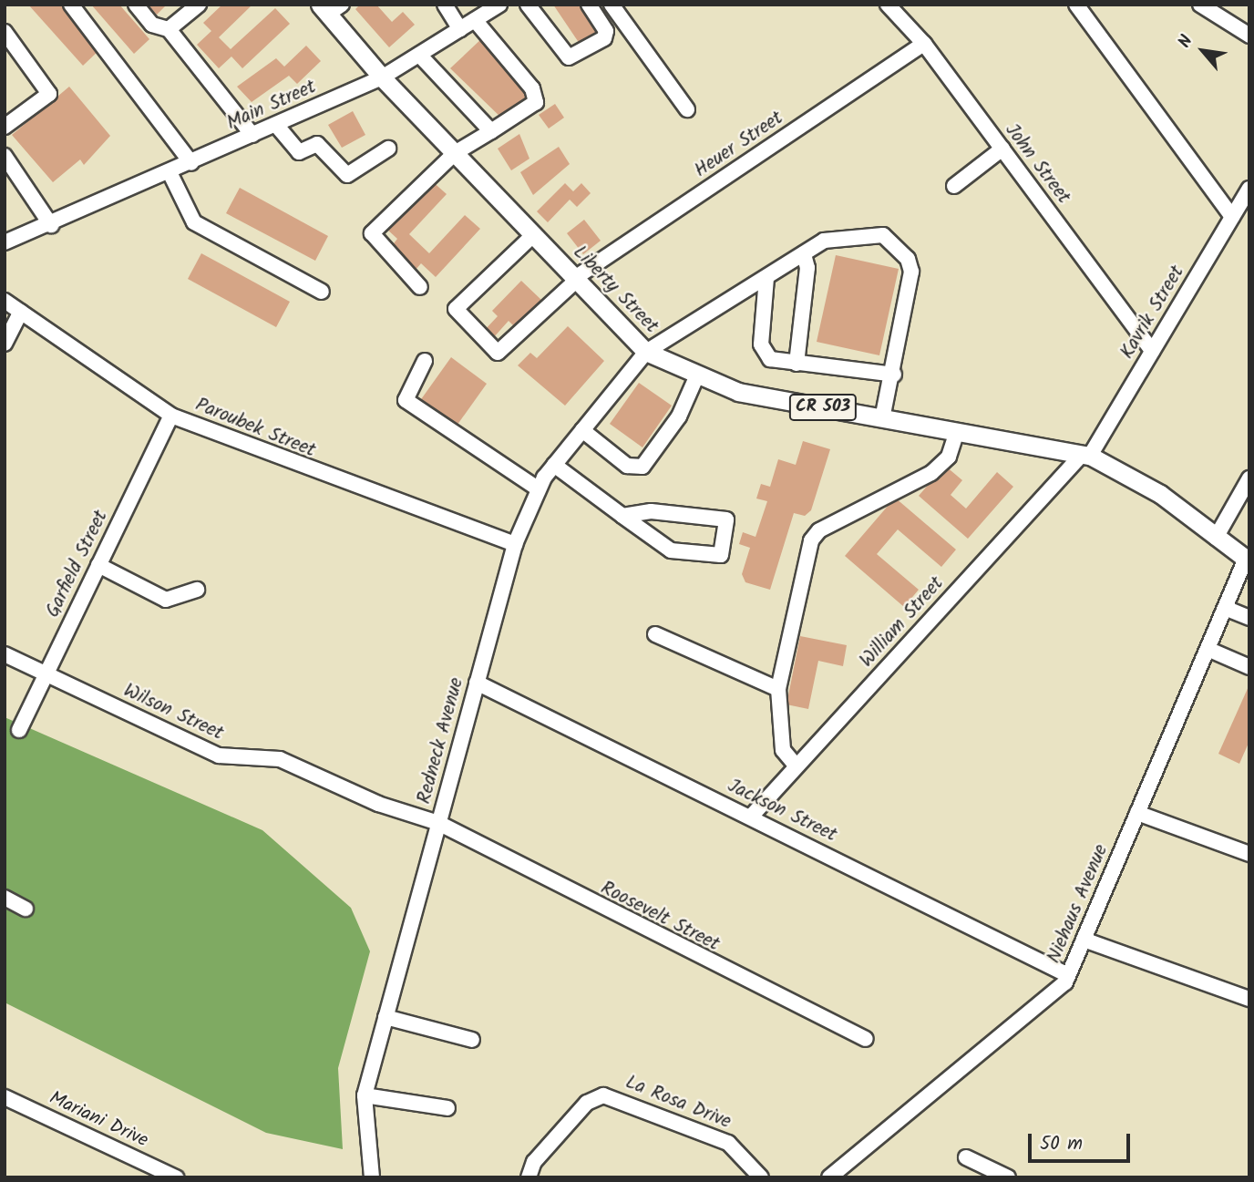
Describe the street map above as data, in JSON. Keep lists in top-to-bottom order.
{
  "streets": {
    "main road": ["Liberty Street", "CR 503"],
    "street": [
      "Main Street",
      "Heuer Street",
      "John Street",
      "Kavrik Street",
      "Paroubek Street",
      "Garfield Street",
      "William Street",
      "Wilson Street",
      "Redneck Avenue",
      "Jackson Street",
      "Niehaus Avenue",
      "Roosevelt Street",
      "La Rosa Drive",
      "Mariani Drive"
    ]
  },
  "crossings": [
    ["Main Street", "Liberty Street"],
    ["Heuer Street", "John Street"],
    ["Heuer Street", "Liberty Street"],
    ["John Street", "Kavrik Street"],
    ["Liberty Street", "Kavrik Street"],
    ["Liberty Street", "William Street"],
    ["Liberty Street", "Redneck Avenue"],
    ["Liberty Street", "Niehaus Avenue"],
    ["Kavrik Street", "William Street"],
    ["Paroubek Street", "Garfield Street"],
    ["Paroubek Street", "Redneck Avenue"],
    ["Garfield Street", "Wilson Street"],
    ["William Street", "Jackson Street"],
    ["Wilson Street", "Redneck Avenue"],
    ["Wilson Street", "Roosevelt Street"],
    ["Redneck Avenue", "Jackson Street"],
    ["Redneck Avenue", "Roosevelt Street"],
    ["Jackson Street", "Niehaus Avenue"]
  ],
  "scale_bar": "50 m",
  "north": "top left"
}
